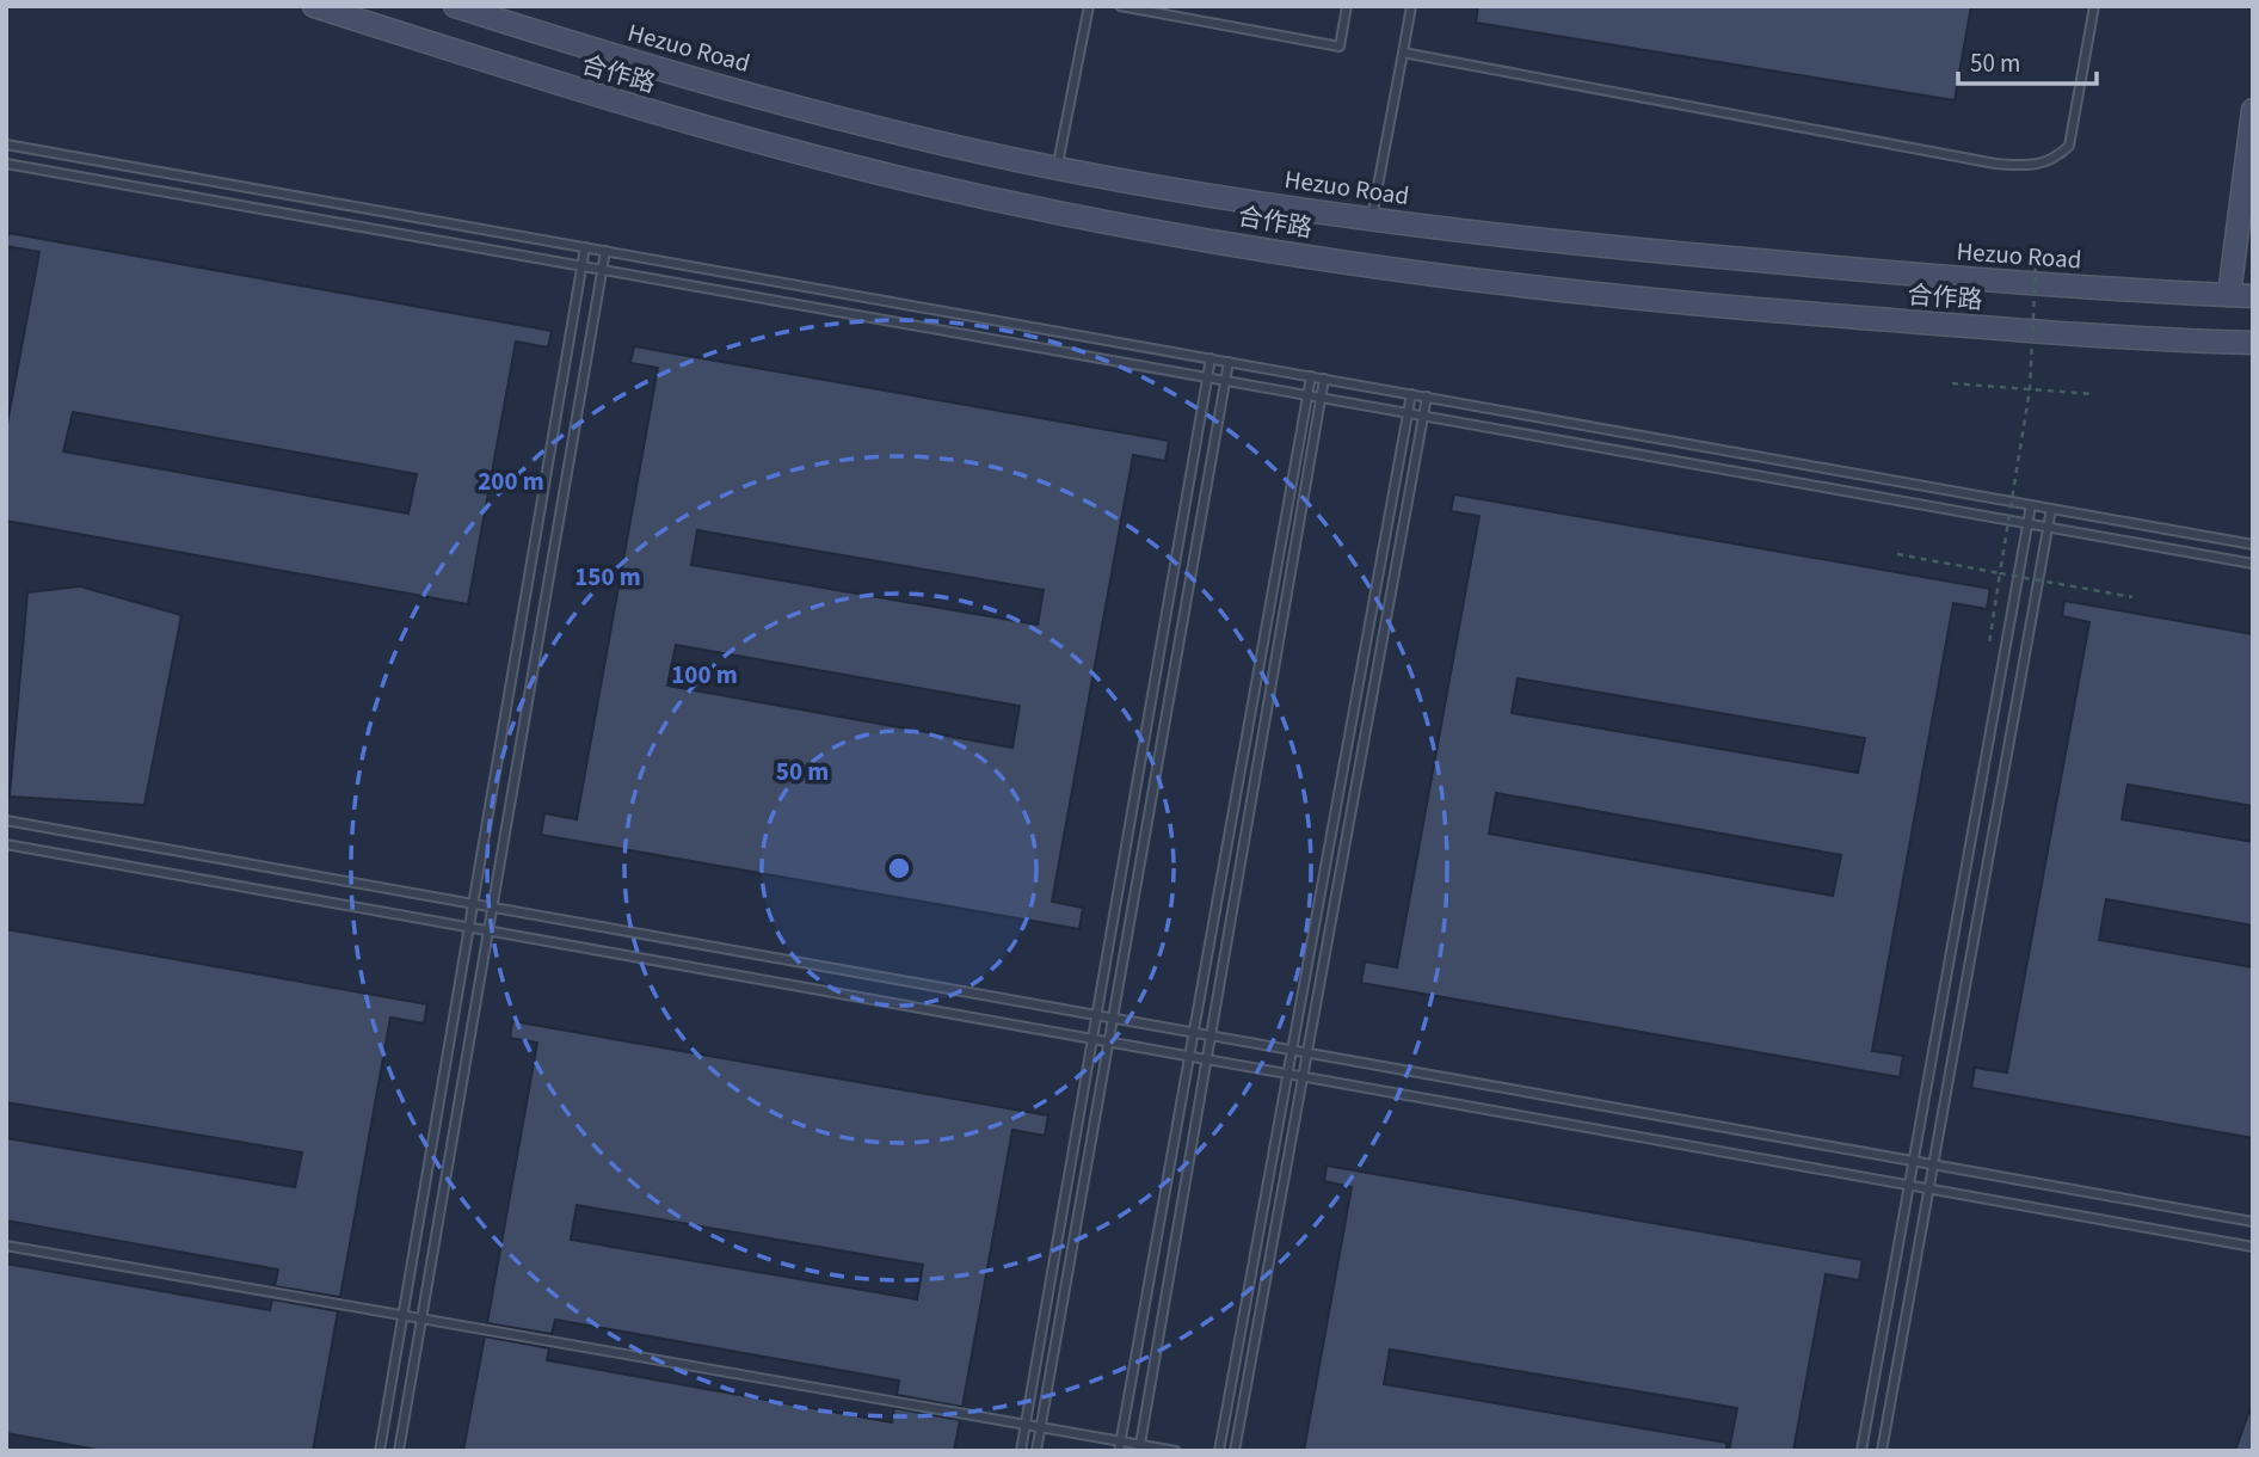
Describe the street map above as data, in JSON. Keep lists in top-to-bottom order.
{
  "streets": {
    "main road": ["Hezuo Road", "合作路"]
  },
  "scale_bar": "50 m",
  "rings": [
    "200 m",
    "150 m",
    "100 m",
    "50 m"
  ]
}
